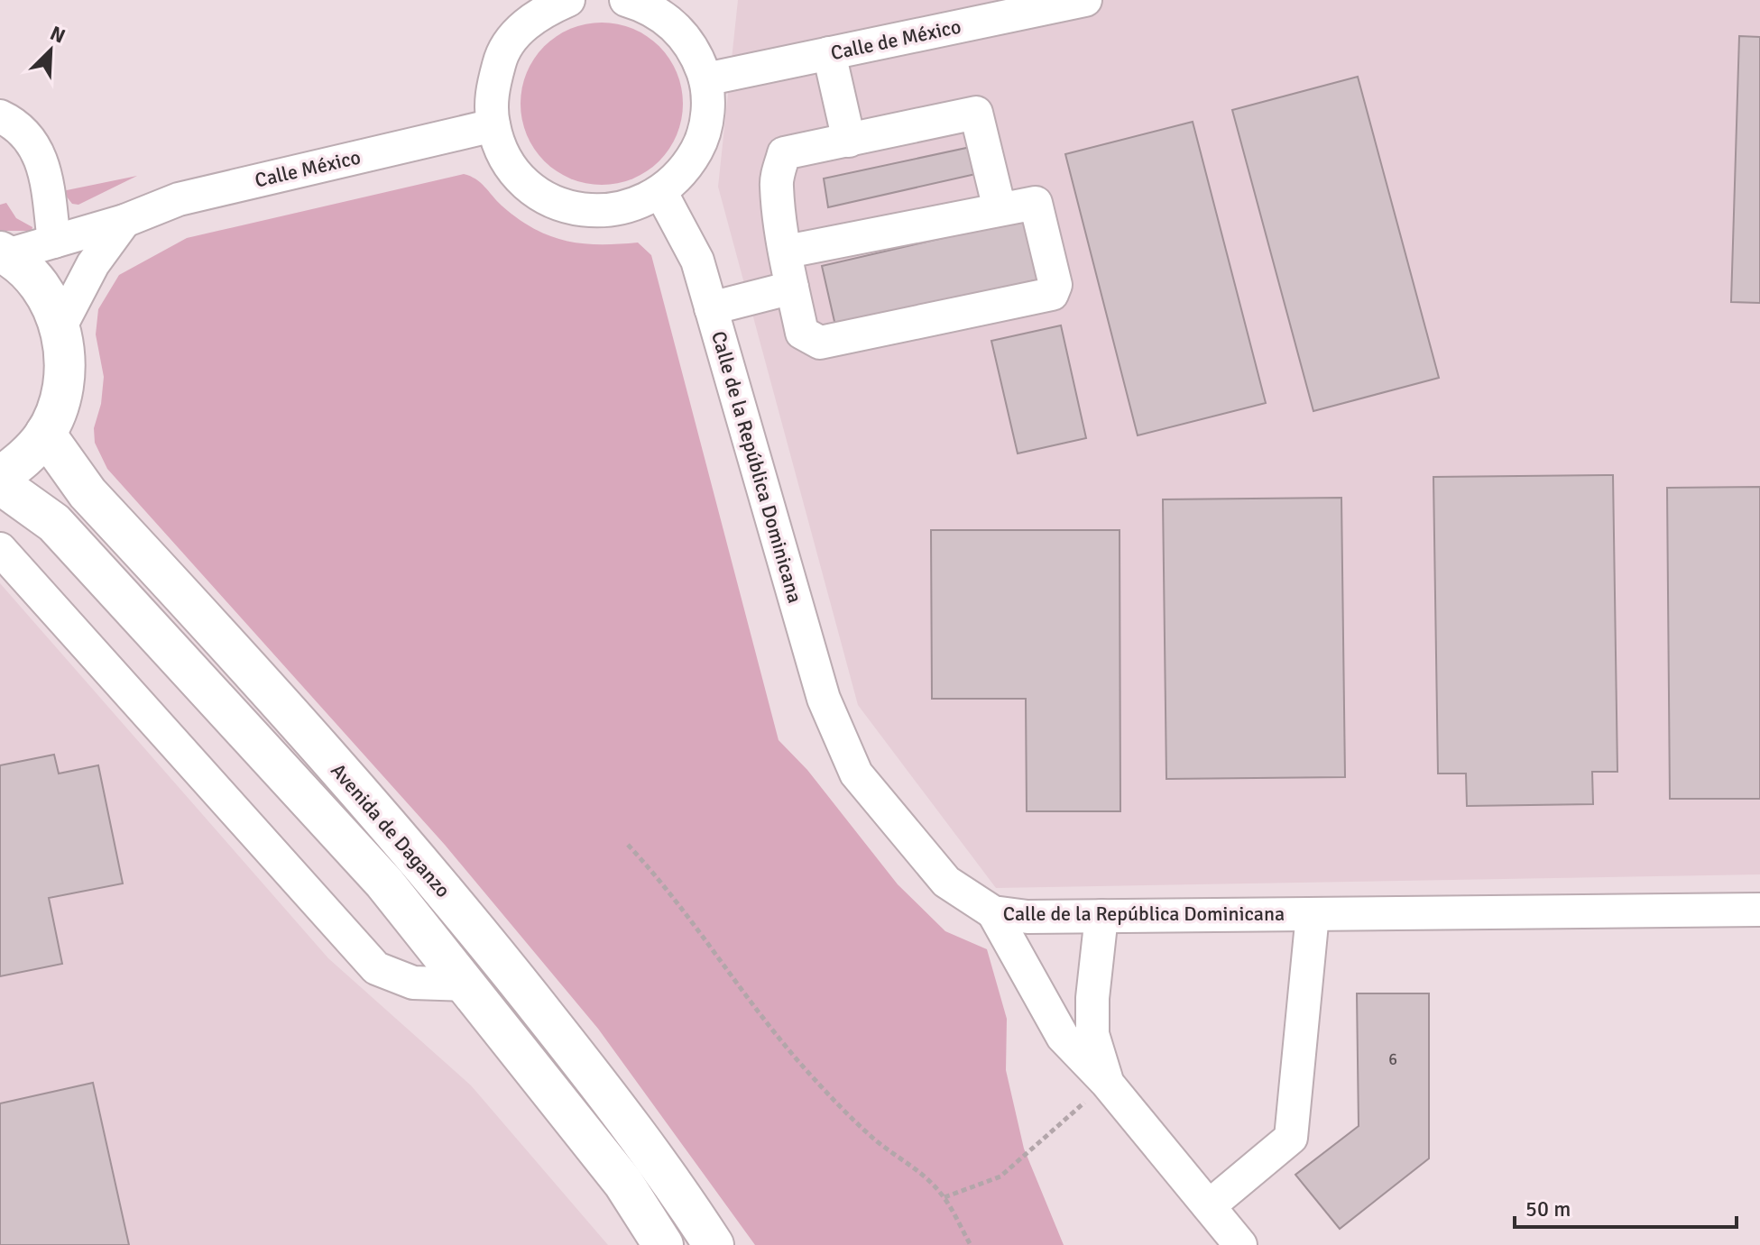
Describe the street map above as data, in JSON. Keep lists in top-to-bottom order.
{
  "streets": {
    "main road": ["Avenida de Daganzo"],
    "street": ["Calle de México", "Calle México", "Calle de la República Dominicana"]
  },
  "house_numbers": ["6"],
  "scale_bar": "50 m",
  "north": "top right"
}
